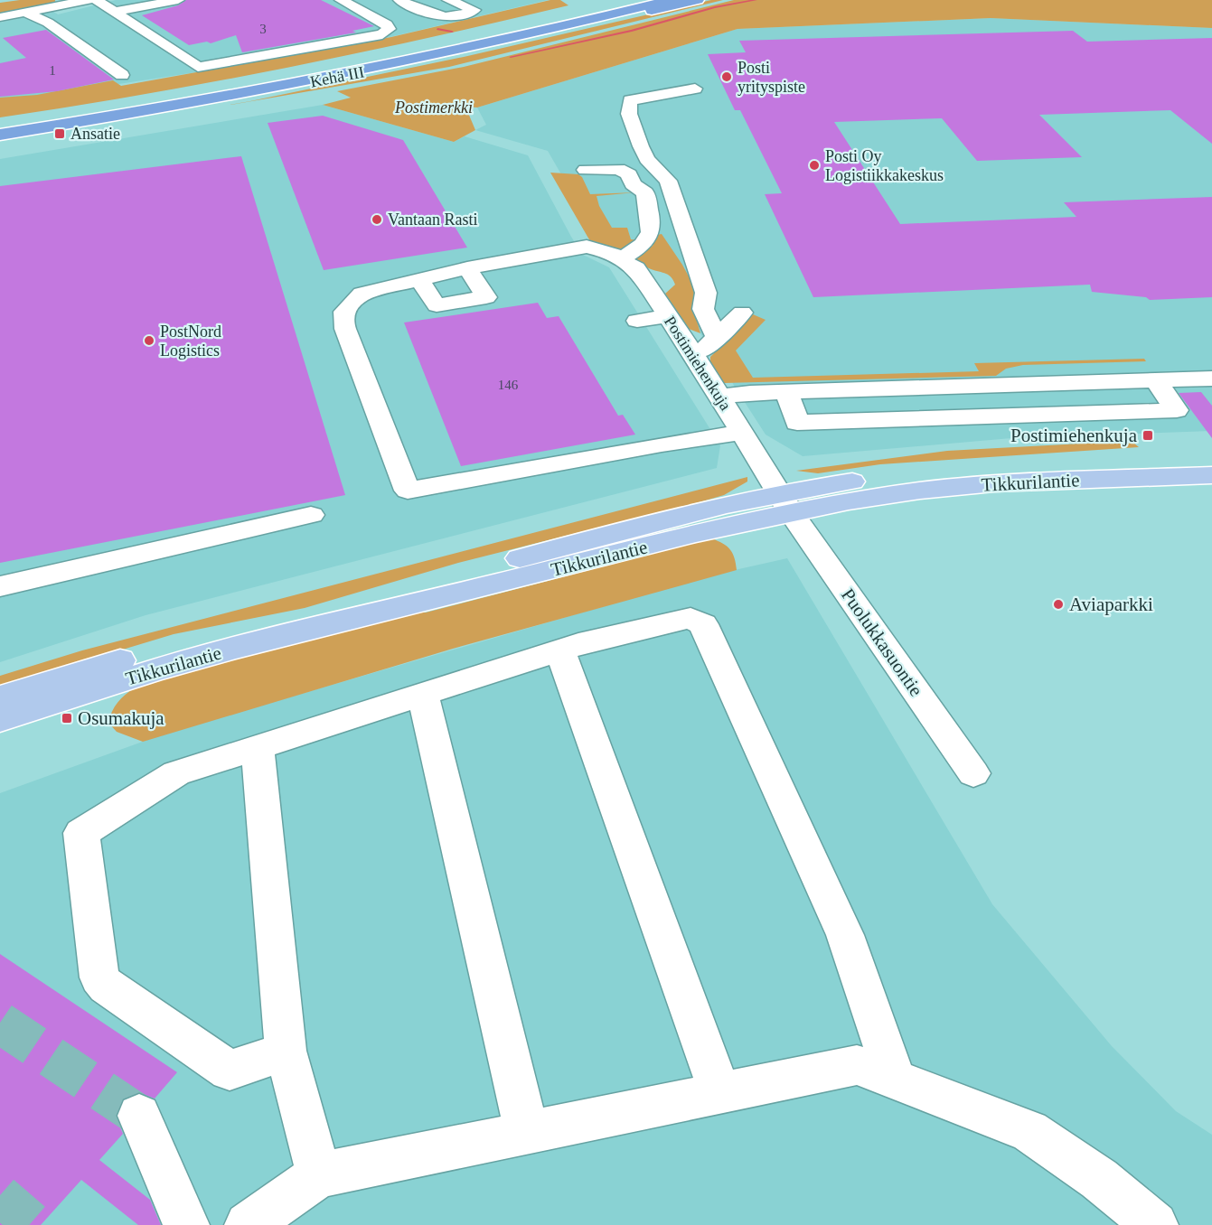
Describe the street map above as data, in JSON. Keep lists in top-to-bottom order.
{
  "streets": {
    "highway": ["Kehä III"],
    "main road": ["Tikkurilantie"],
    "street": ["Postimiehenkuja", "Puolukkasuontie"]
  },
  "crossings": [
    ["Postimiehenkuja", "Tikkurilantie"],
    ["Postimiehenkuja", "Puolukkasuontie"],
    ["Tikkurilantie", "Puolukkasuontie"]
  ],
  "parks": ["Postimerkki"],
  "places": {
    "other": [
      "Posti yrityspiste",
      "Posti Oy Logistiikkakeskus",
      "Vantaan Rasti",
      "PostNord Logistics",
      "Aviaparkki"
    ],
    "transit": ["Ansatie", "Postimiehenkuja", "Osumakuja"]
  },
  "house_numbers": ["3", "1", "146"]
}
